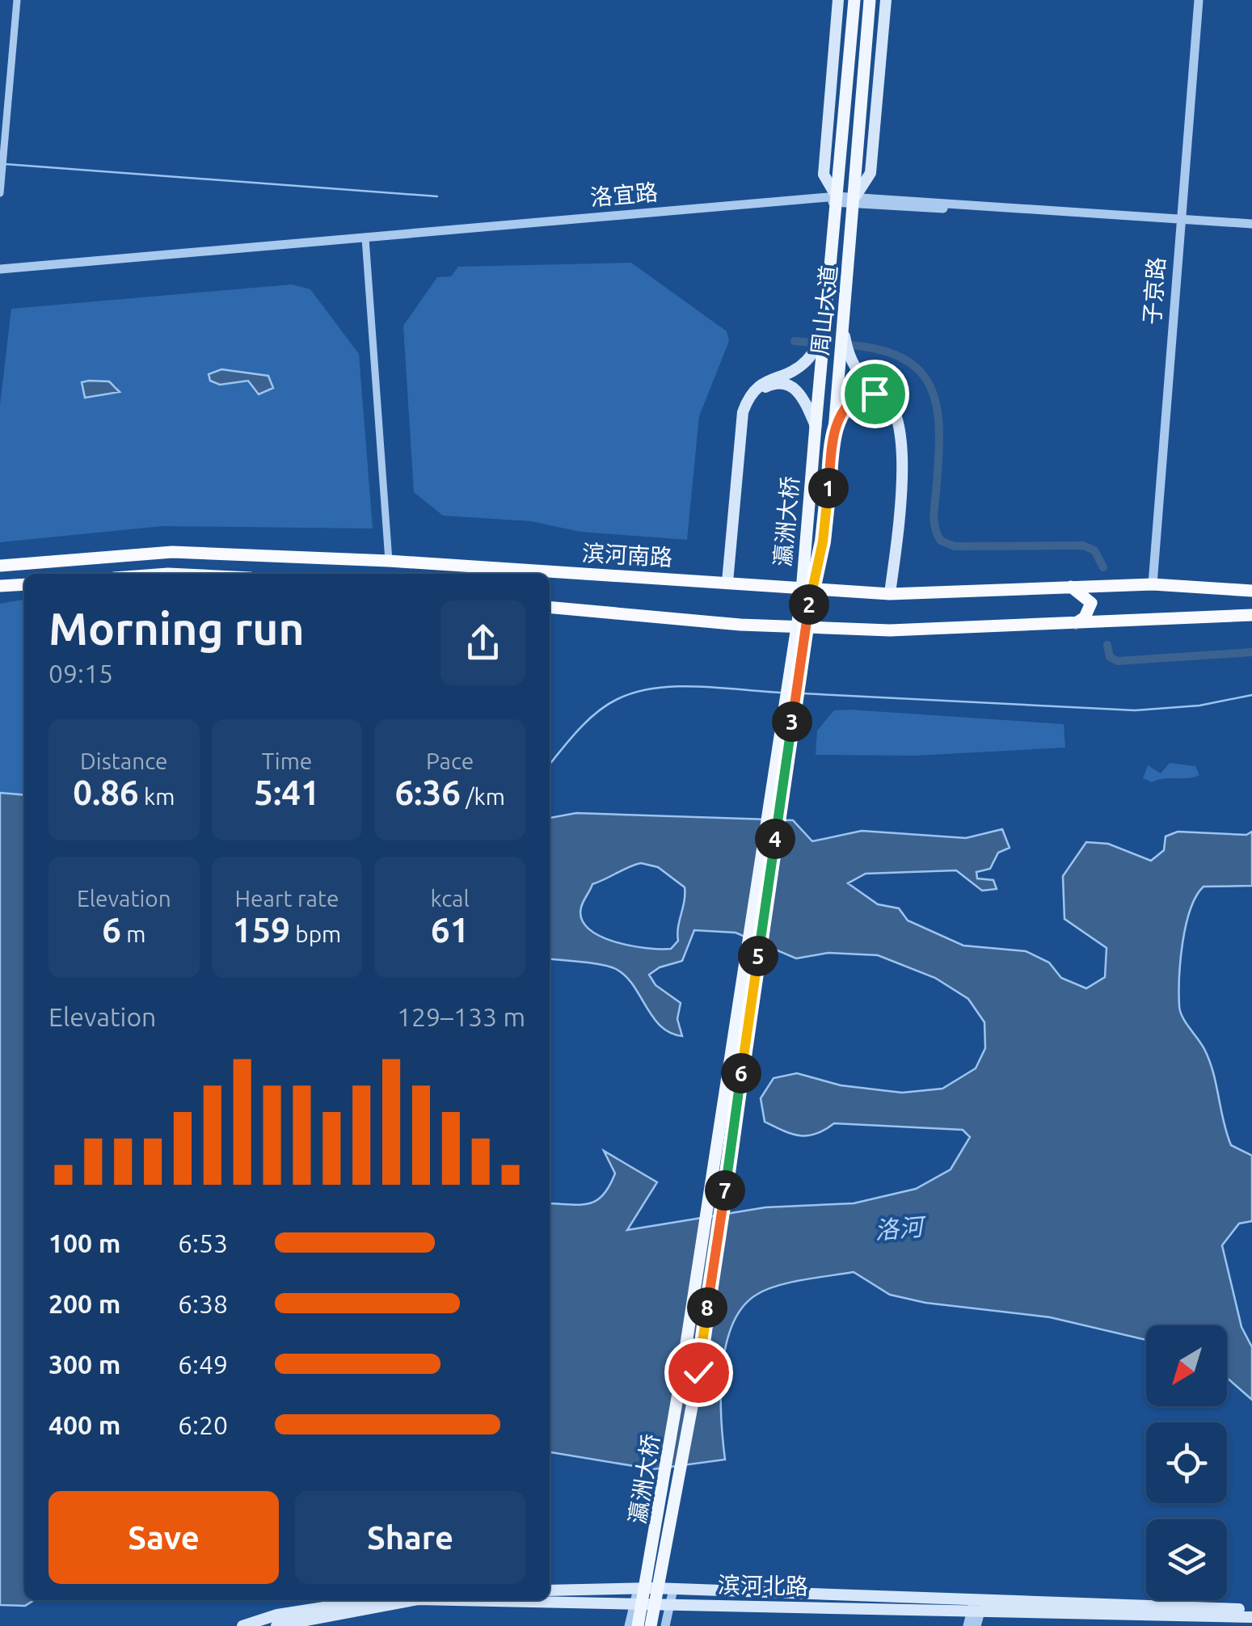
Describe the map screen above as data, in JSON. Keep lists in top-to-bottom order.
{
  "streets": {
    "highway": ["滨河南路"],
    "main road": ["周山大道", "瀛洲大桥", "滨河北路"],
    "street": ["洛宜路", "子京路"]
  },
  "crossings": [
    ["洛宜路", "子京路"],
    ["洛宜路", "周山大道"],
    ["子京路", "滨河南路"],
    ["周山大道", "瀛洲大桥"]
  ],
  "water": ["洛河"],
  "north": "bottom left",
  "page": {
    "pins": [
      "1",
      "2",
      "3",
      "4",
      "5",
      "6",
      "7",
      "8"
    ],
    "heading": ["Morning run", "09:15"],
    "stats": [
      ["Distance", "0.86 km"],
      ["Time", "5:41"],
      ["Pace", "6:36 /km"],
      ["Elevation", "6 m"],
      ["Heart rate", "159 bpm"],
      ["kcal", "61"]
    ],
    "chart": ["Elevation", "129–133 m"],
    "list": [
      {
        "name": "100 m",
        "note": "6:53"
      },
      {
        "name": "200 m",
        "note": "6:38"
      },
      {
        "name": "300 m",
        "note": "6:49"
      },
      {
        "name": "400 m",
        "note": "6:20"
      }
    ],
    "buttons": ["Save", "Share"]
  }
}
